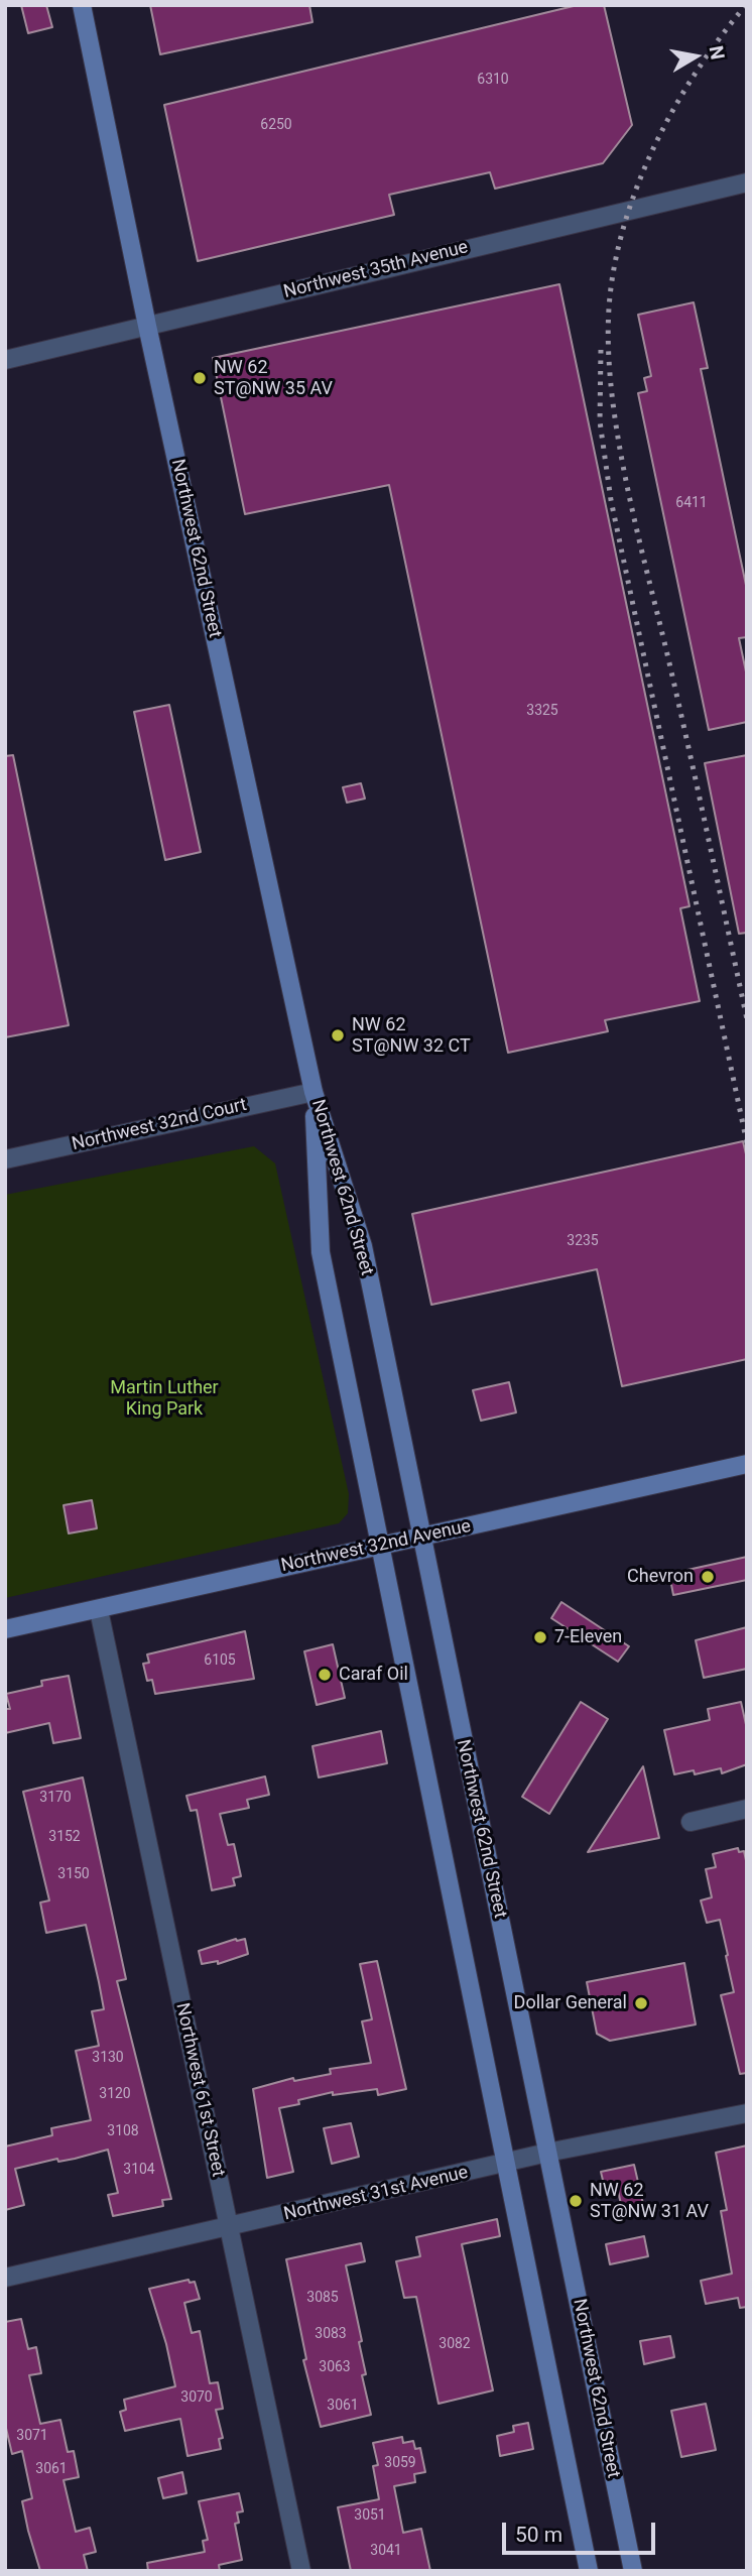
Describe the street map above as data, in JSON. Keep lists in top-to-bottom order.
{
  "streets": {
    "main road": ["Northwest 62nd Street", "Northwest 32nd Avenue"],
    "street": [
      "Northwest 35th Avenue",
      "Northwest 32nd Court",
      "Northwest 61st Street",
      "Northwest 31st Avenue"
    ]
  },
  "crossings": [
    ["Northwest 35th Avenue", "Northwest 62nd Street"],
    ["Northwest 62nd Street", "Northwest 32nd Court"],
    ["Northwest 62nd Street", "Northwest 32nd Avenue"],
    ["Northwest 62nd Street", "Northwest 31st Avenue"],
    ["Northwest 32nd Avenue", "Northwest 61st Street"],
    ["Northwest 61st Street", "Northwest 31st Avenue"]
  ],
  "parks": ["Martin Luther King Park"],
  "places": [
    "NW 62 ST@NW 35 AV",
    "NW 62 ST@NW 32 CT",
    "Chevron",
    "7-Eleven",
    "Caraf Oil",
    "Dollar General",
    "NW 62 ST@NW 31 AV"
  ],
  "house_numbers": [
    "6310",
    "6250",
    "6411",
    "3325",
    "3235",
    "6105",
    "3170",
    "3152",
    "3150",
    "3130",
    "3120",
    "3108",
    "3104",
    "3085",
    "3083",
    "3082",
    "3063",
    "3070",
    "3061",
    "3071",
    "3059",
    "3061",
    "3051",
    "3041"
  ],
  "scale_bar": "50 m",
  "north": "right"
}
